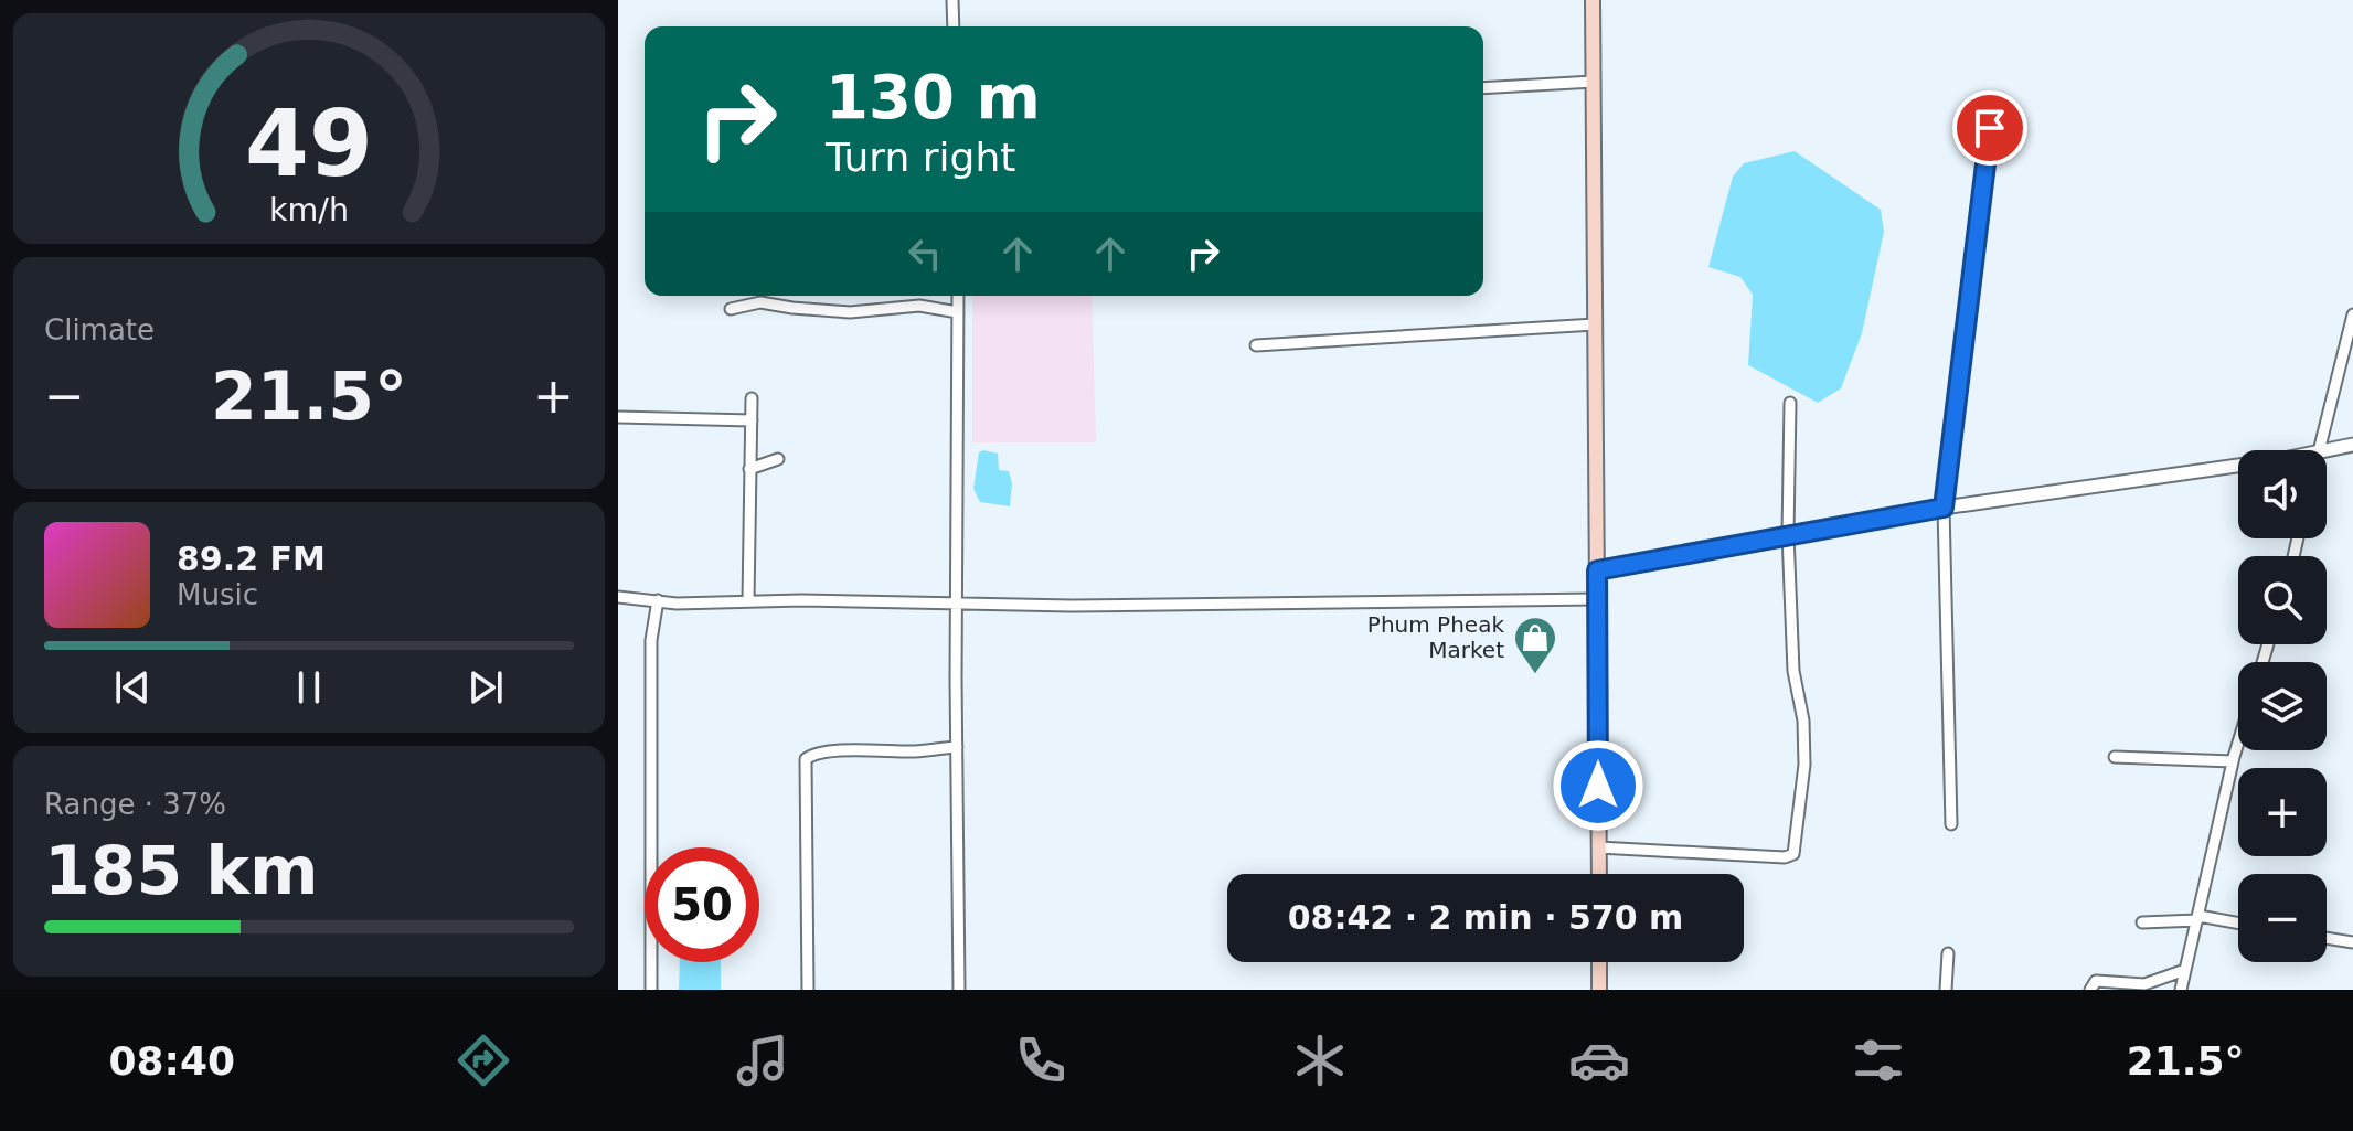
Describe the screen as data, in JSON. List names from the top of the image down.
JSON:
{
  "places": {
    "shop": ["Phum Pheak Market"]
  },
  "page": {
    "turn": ["130 m", "Turn right"],
    "tile": [
      "Climate",
      ["Range · 37%", "185 km"]
    ],
    "heat": ["−", "21.5°", "+"],
    "map_buttons": ["+", "−"],
    "song": ["89.2 FM", "Music"],
    "limit": "50",
    "trip": "08:42 · 2 min · 570 m",
    "tabs": ["08:40", "21.5°"],
    "gauge": ["49", "km/h"]
  }
}
